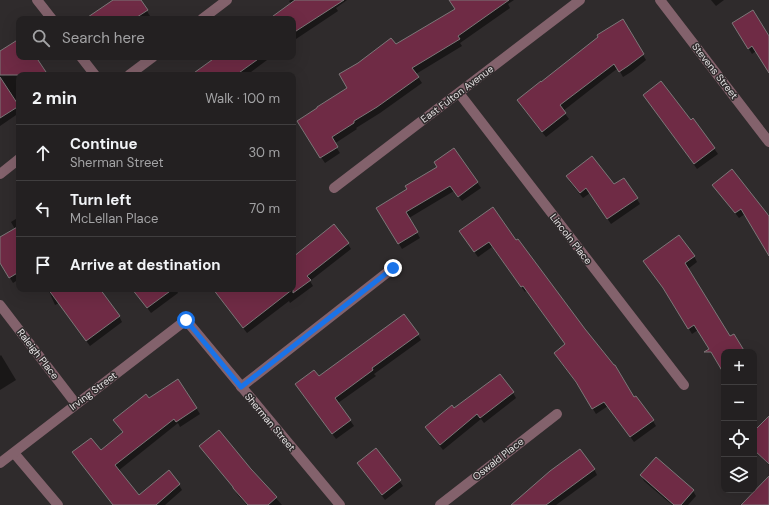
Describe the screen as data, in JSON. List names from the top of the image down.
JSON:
{
  "streets": {
    "street": [
      "Stevens Street",
      "East Fulton Avenue",
      "Lincoln Place",
      "Raleigh Place",
      "Irving Street",
      "Sherman Street",
      "Oswald Place"
    ]
  },
  "crossings": [
    ["East Fulton Avenue", "Lincoln Place"],
    ["Raleigh Place", "Irving Street"],
    ["Irving Street", "Sherman Street"]
  ],
  "page": {
    "search": "Search here",
    "heading": ["2 min", "Walk · 100 m"],
    "list": [
      ["Continue", "Sherman Street", "30 m"],
      ["Turn left", "McLellan Place", "70 m"],
      "Arrive at destination"
    ],
    "map_buttons": ["+", "−"]
  }
}
